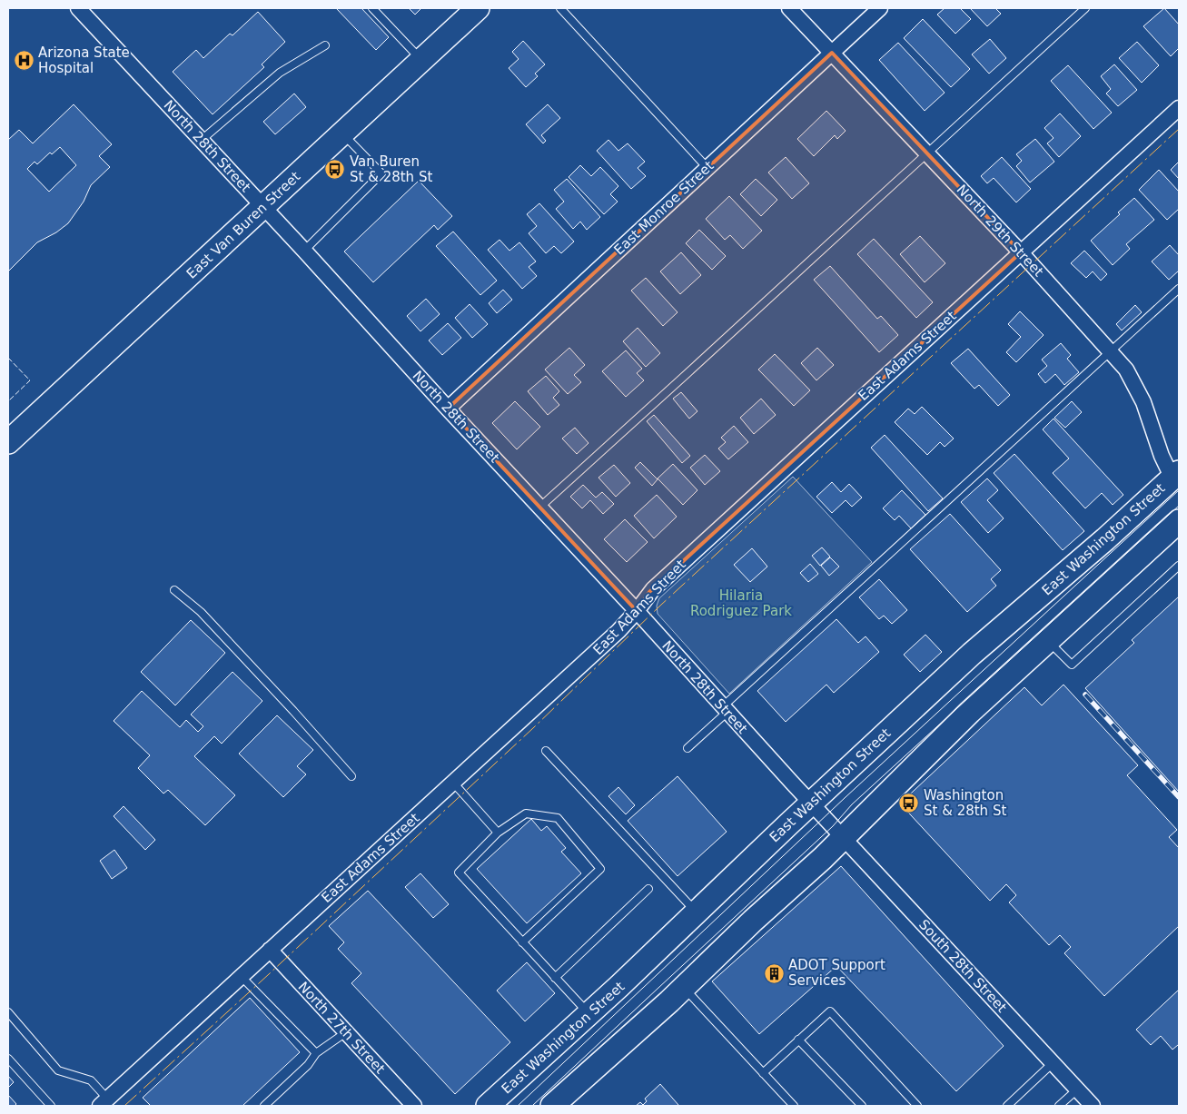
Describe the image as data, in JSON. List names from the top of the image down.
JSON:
{
  "streets": {
    "main road": ["East Van Buren Street", "East Washington Street"],
    "street": [
      "North 28th Street",
      "East Monroe Street",
      "North 29th Street",
      "East Adams Street",
      "South 28th Street",
      "North 27th Street"
    ]
  },
  "crossings": [
    ["North 28th Street", "East Monroe Street"],
    ["North 28th Street", "East Van Buren Street"],
    ["North 28th Street", "East Adams Street"],
    ["North 28th Street", "East Washington Street"],
    ["North 28th Street", "South 28th Street"],
    ["East Monroe Street", "North 29th Street"],
    ["North 29th Street", "East Adams Street"],
    ["North 29th Street", "East Washington Street"],
    ["East Adams Street", "North 27th Street"]
  ],
  "parks": ["Hilaria Rodriguez Park"],
  "places": {
    "hospital": ["Arizona State Hospital"],
    "bus stop": ["Van Buren St & 28th St", "Washington St & 28th St"],
    "building": ["ADOT Support Services"]
  }
}
